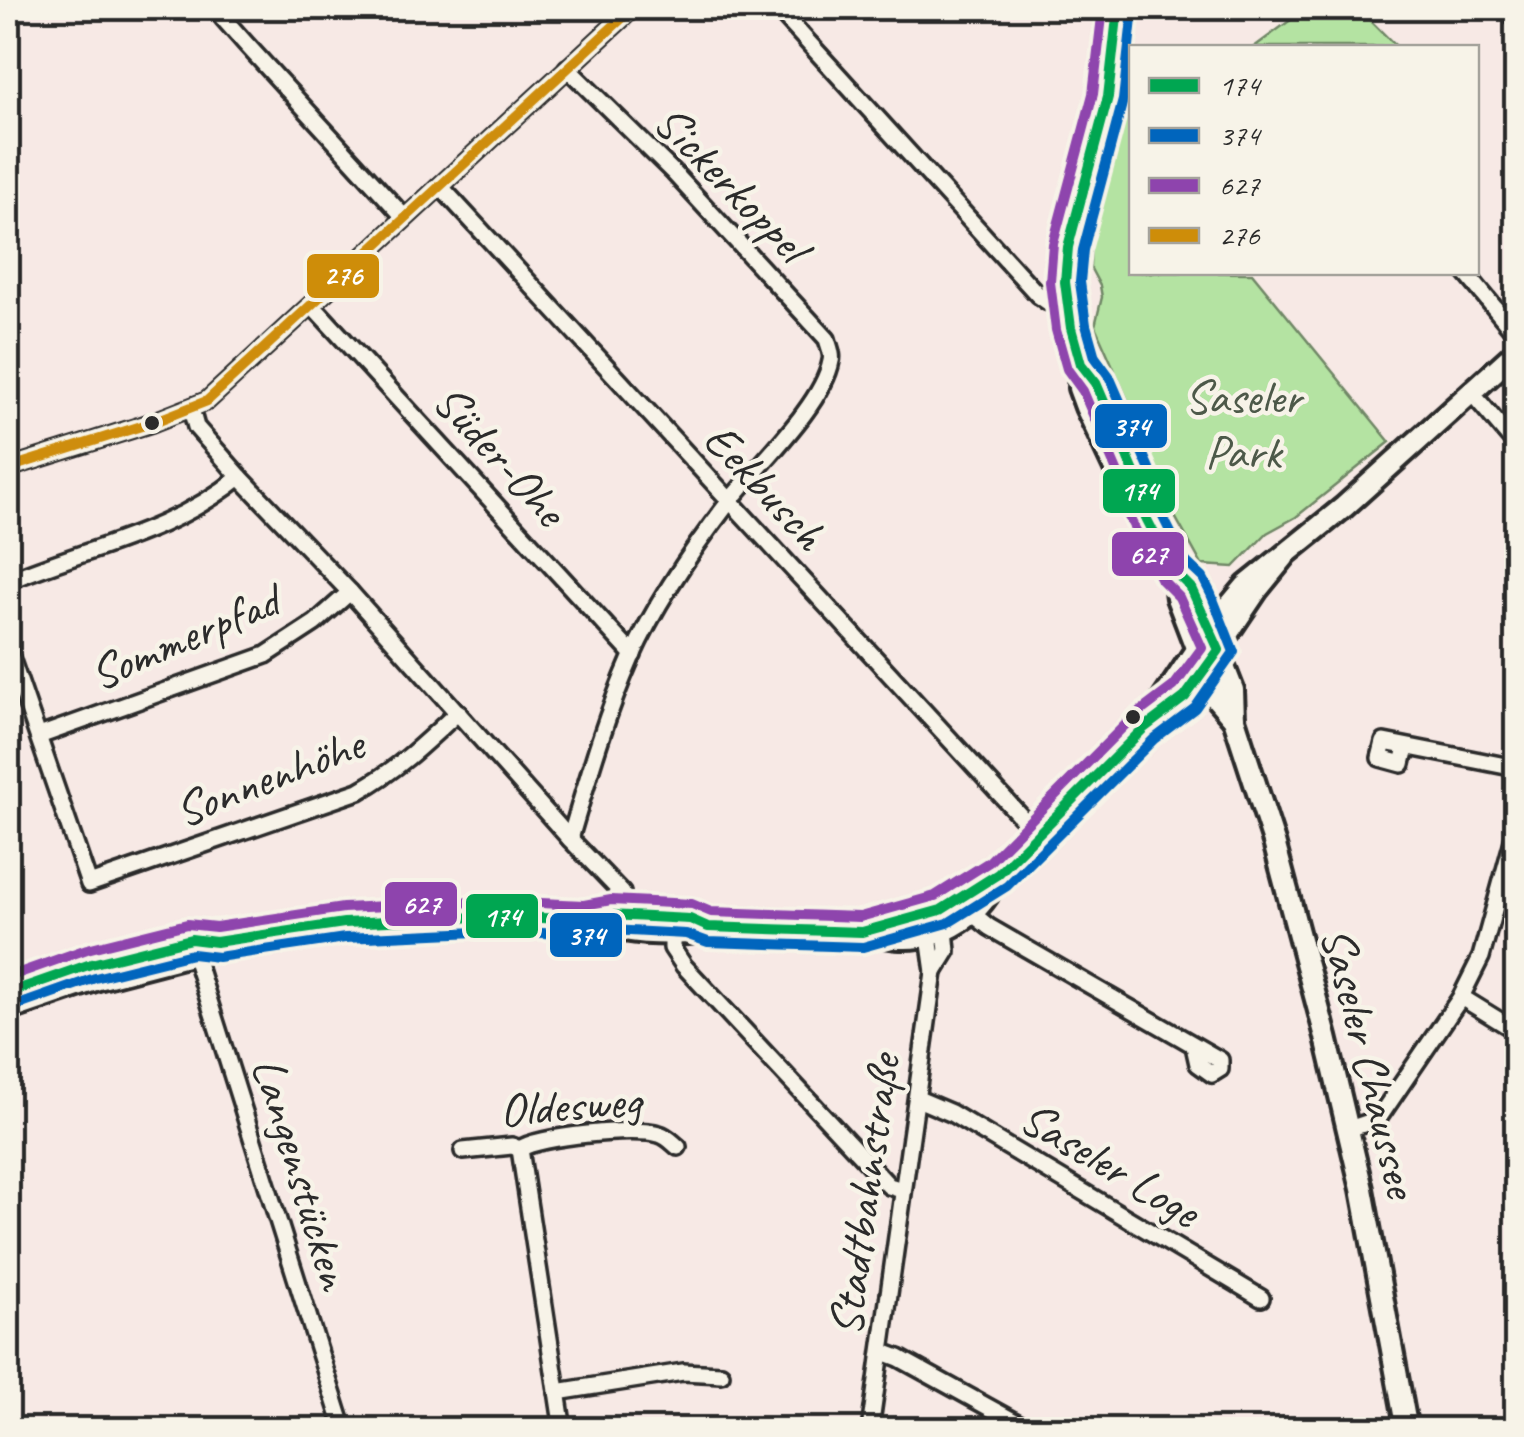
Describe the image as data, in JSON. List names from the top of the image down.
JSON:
{
  "streets": {
    "main road": ["Saseler Chaussee"],
    "street": [
      "Sickerkoppel",
      "Süder-Ohe",
      "Eekbusch",
      "Sommerpfad",
      "Sonnenhöhe",
      "Oldesweg",
      "Saseler Loge",
      "Langenstücken",
      "Stadtbahnstraße"
    ]
  },
  "crossings": [
    ["Sickerkoppel", "Eekbusch"],
    ["Sommerpfad", "Sonnenhöhe"],
    ["Saseler Loge", "Stadtbahnstraße"]
  ],
  "parks": ["Saseler Park"],
  "lines": [
    "transit line 174",
    "transit line 627",
    "transit line 276",
    "transit line 374"
  ],
  "legend": [
    "174",
    "374",
    "627",
    "276"
  ]
}
